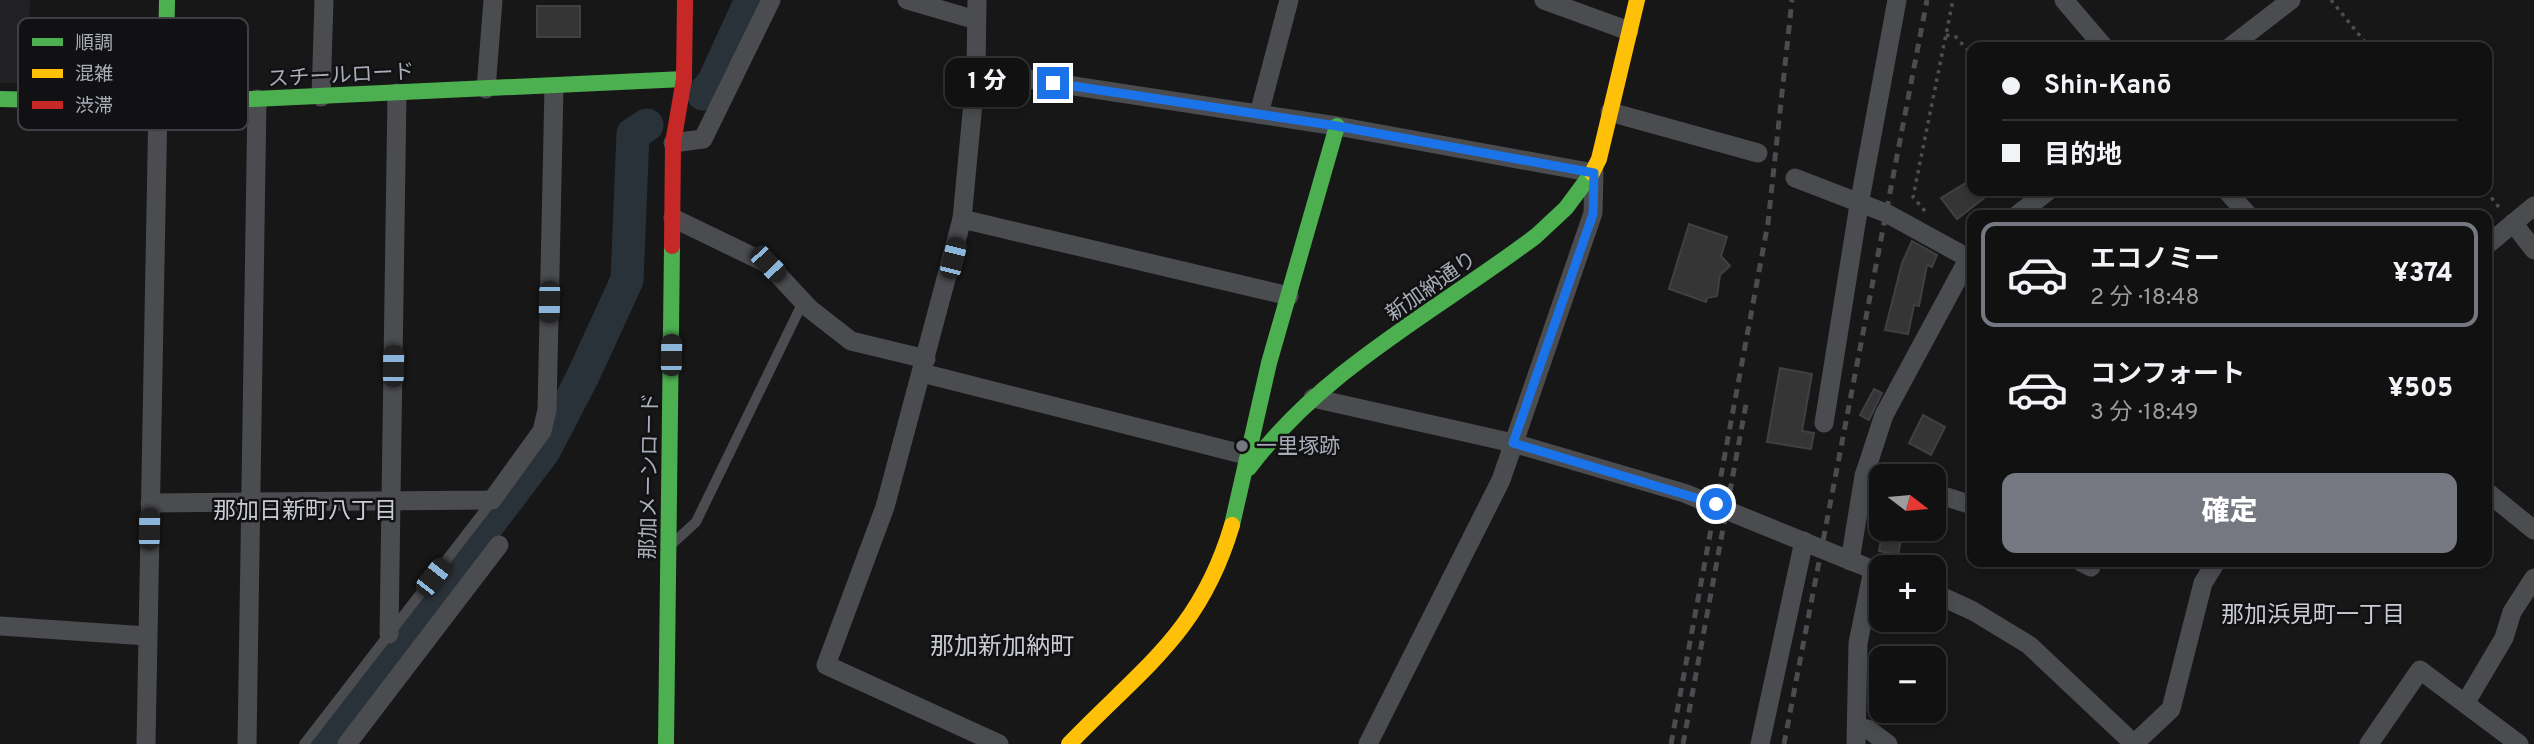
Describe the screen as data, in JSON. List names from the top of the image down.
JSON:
{
  "streets": {
    "street": ["スチールロード", "新加納通り", "那加メーンロード"]
  },
  "crossings": [
    ["スチールロード", "那加メーンロード"]
  ],
  "districts": ["那加日新町八丁目", "那加浜見町一丁目", "那加新加納町"],
  "places": ["一里塚跡"],
  "legend": ["順調", "混雑", "渋滞"],
  "north": "right",
  "page": {
    "banner": ["Shin-Kanō", "目的地"],
    "bubble": "1 分",
    "list": [
      {
        "name": "エコノミー",
        "note": "2 分 · 18:48",
        "value": "¥374"
      },
      {
        "name": "コンフォート",
        "note": "3 分 · 18:49",
        "value": "¥505"
      }
    ],
    "buttons": "確定",
    "map_buttons": ["+", "−"]
  }
}
